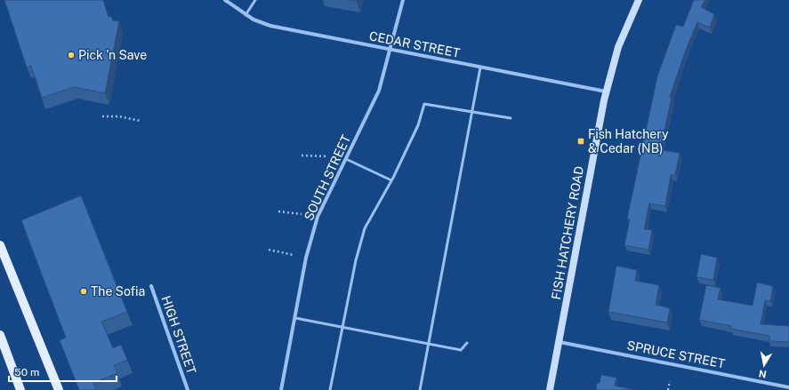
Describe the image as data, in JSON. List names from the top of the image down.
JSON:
{
  "streets": {
    "main road": ["FISH HATCHERY ROAD"],
    "street": [
      "CEDAR STREET",
      "SOUTH STREET",
      "HIGH STREET",
      "SPRUCE STREET"
    ]
  },
  "crossings": [
    ["CEDAR STREET", "SOUTH STREET"],
    ["CEDAR STREET", "FISH HATCHERY ROAD"],
    ["FISH HATCHERY ROAD", "SPRUCE STREET"]
  ],
  "places": {
    "other": ["Pick 'n Save", "The Sofia"],
    "transit": ["Fish Hatchery & Cedar (NB)"]
  },
  "scale_bar": "50 m",
  "north": "bottom"
}
